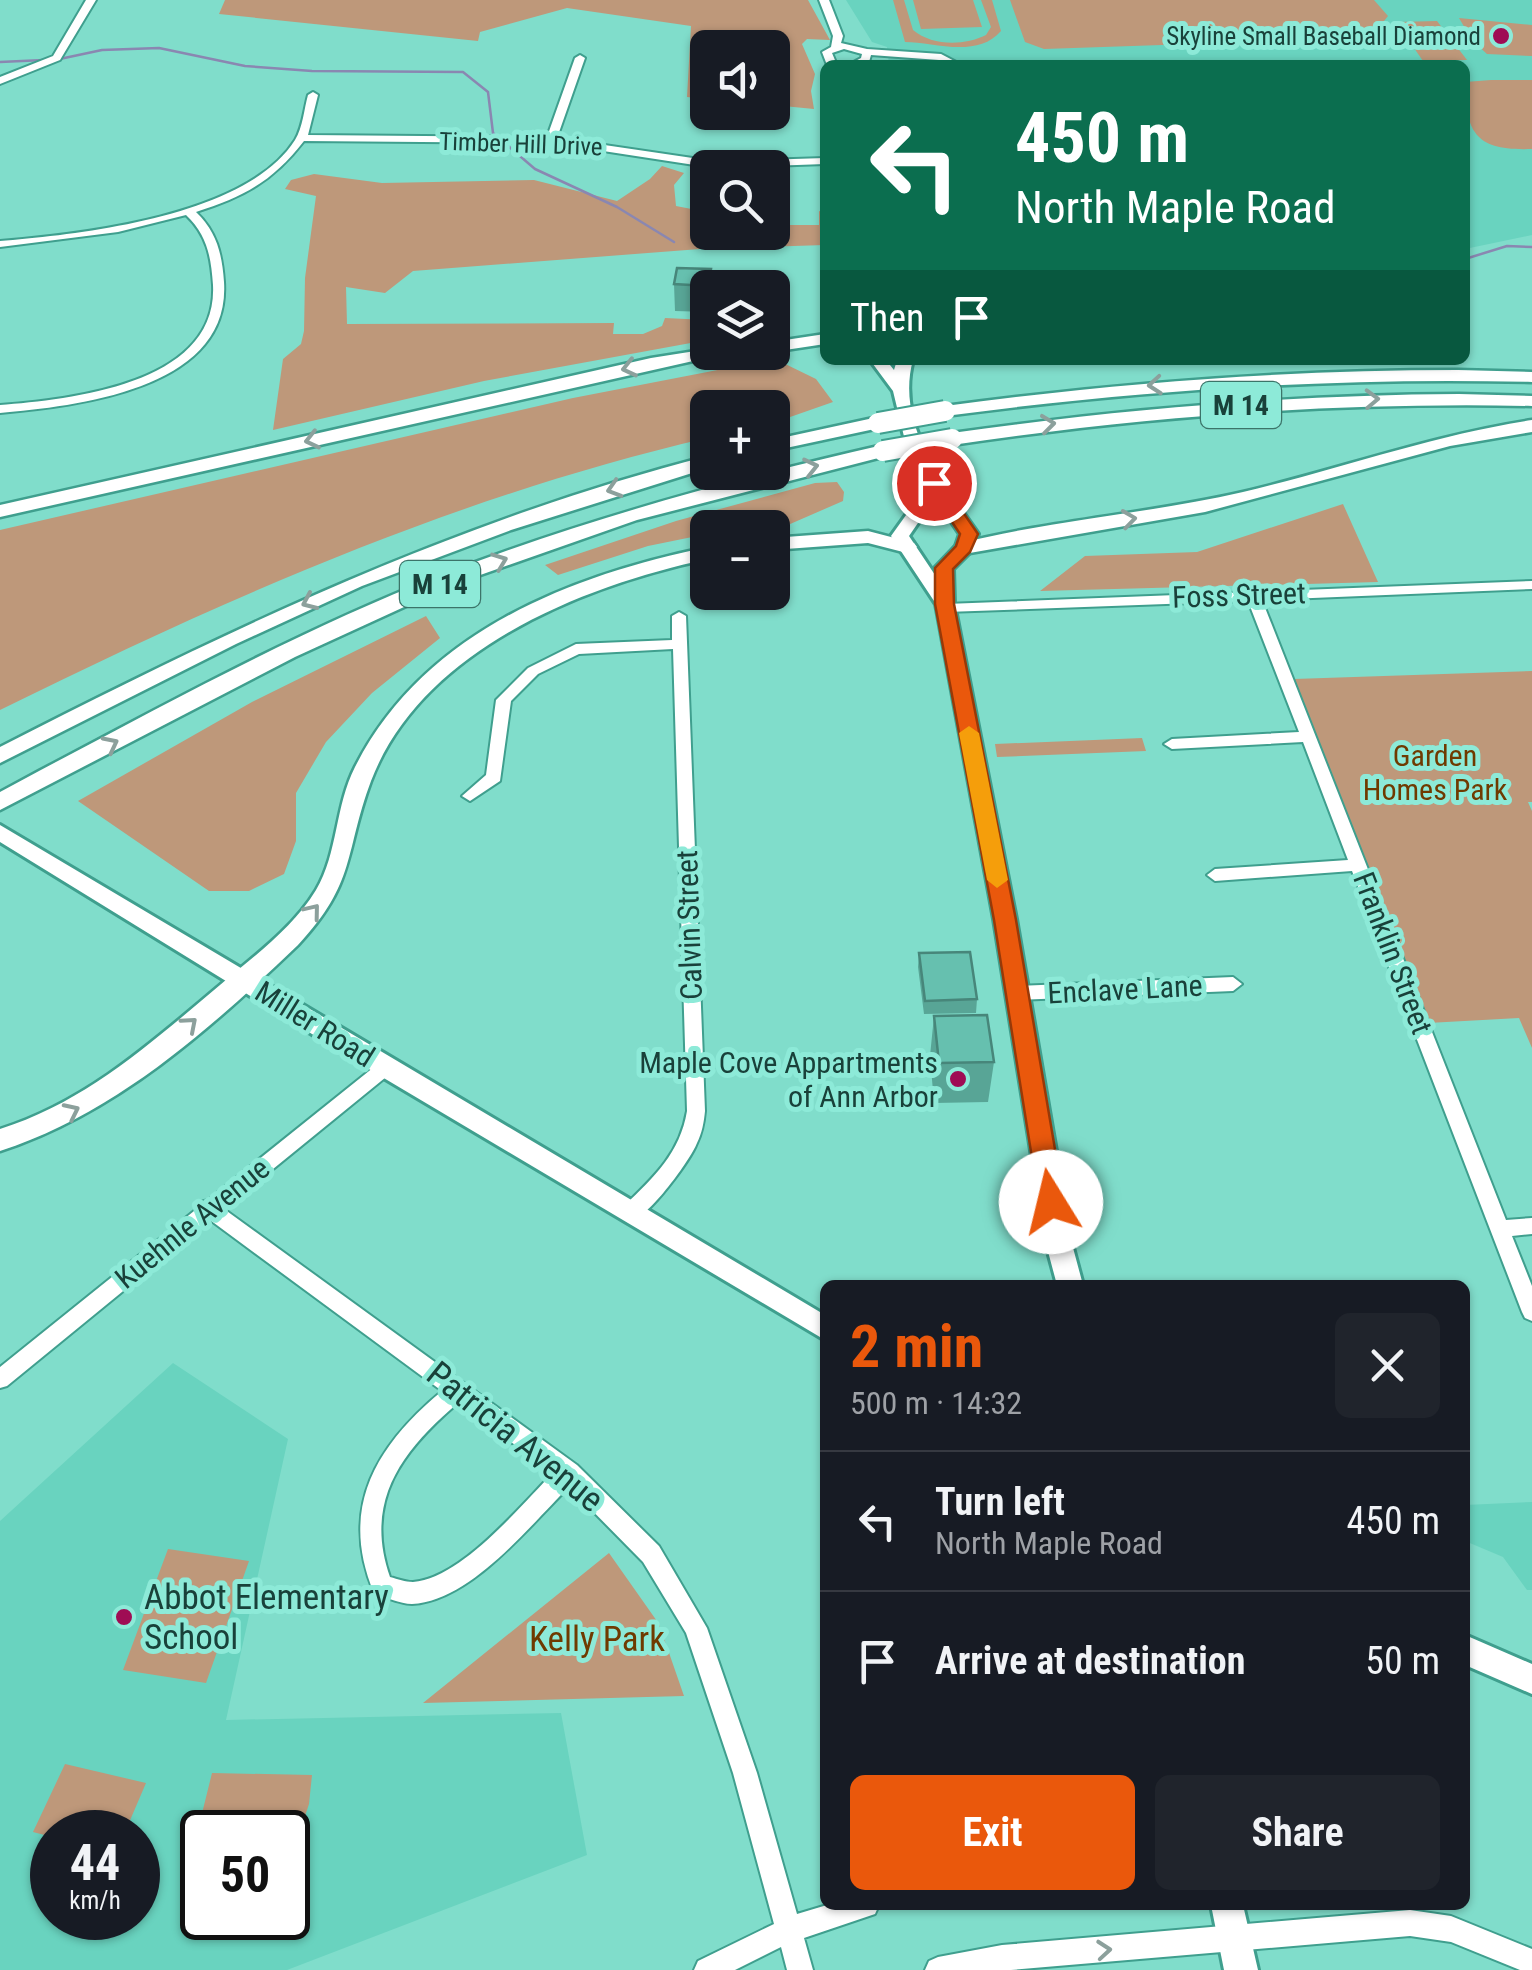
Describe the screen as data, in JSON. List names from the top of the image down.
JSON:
{
  "streets": {
    "highway": ["M 14"],
    "main road": ["Miller Road"],
    "street": [
      "Timber Hill Drive",
      "Foss Street",
      "Calvin Street",
      "Franklin Street",
      "Enclave Lane",
      "Kuehnle Avenue",
      "Patricia Avenue"
    ]
  },
  "crossings": [
    ["Foss Street", "Franklin Street"],
    ["Calvin Street", "Miller Road"],
    ["Miller Road", "Kuehnle Avenue"],
    ["Kuehnle Avenue", "Patricia Avenue"]
  ],
  "parks": ["Garden Homes Park", "Kelly Park"],
  "places": ["Skyline Small Baseball Diamond", "Maple Cove Appartments of Ann Arbor", "Abbot Elementary School"],
  "page": {
    "map_buttons": ["+", "−"],
    "turn": ["450 m", "North Maple Road"],
    "then": "Then",
    "heading": ["2 min", "500 m · 14:32"],
    "list": [
      {
        "name": "Turn left",
        "note": "North Maple Road",
        "value": "450 m"
      },
      {
        "name": "Arrive at destination",
        "value": "50 m"
      }
    ],
    "buttons": ["Exit", "Share"],
    "speed": "44 km/h",
    "limit": "50"
  }
}
